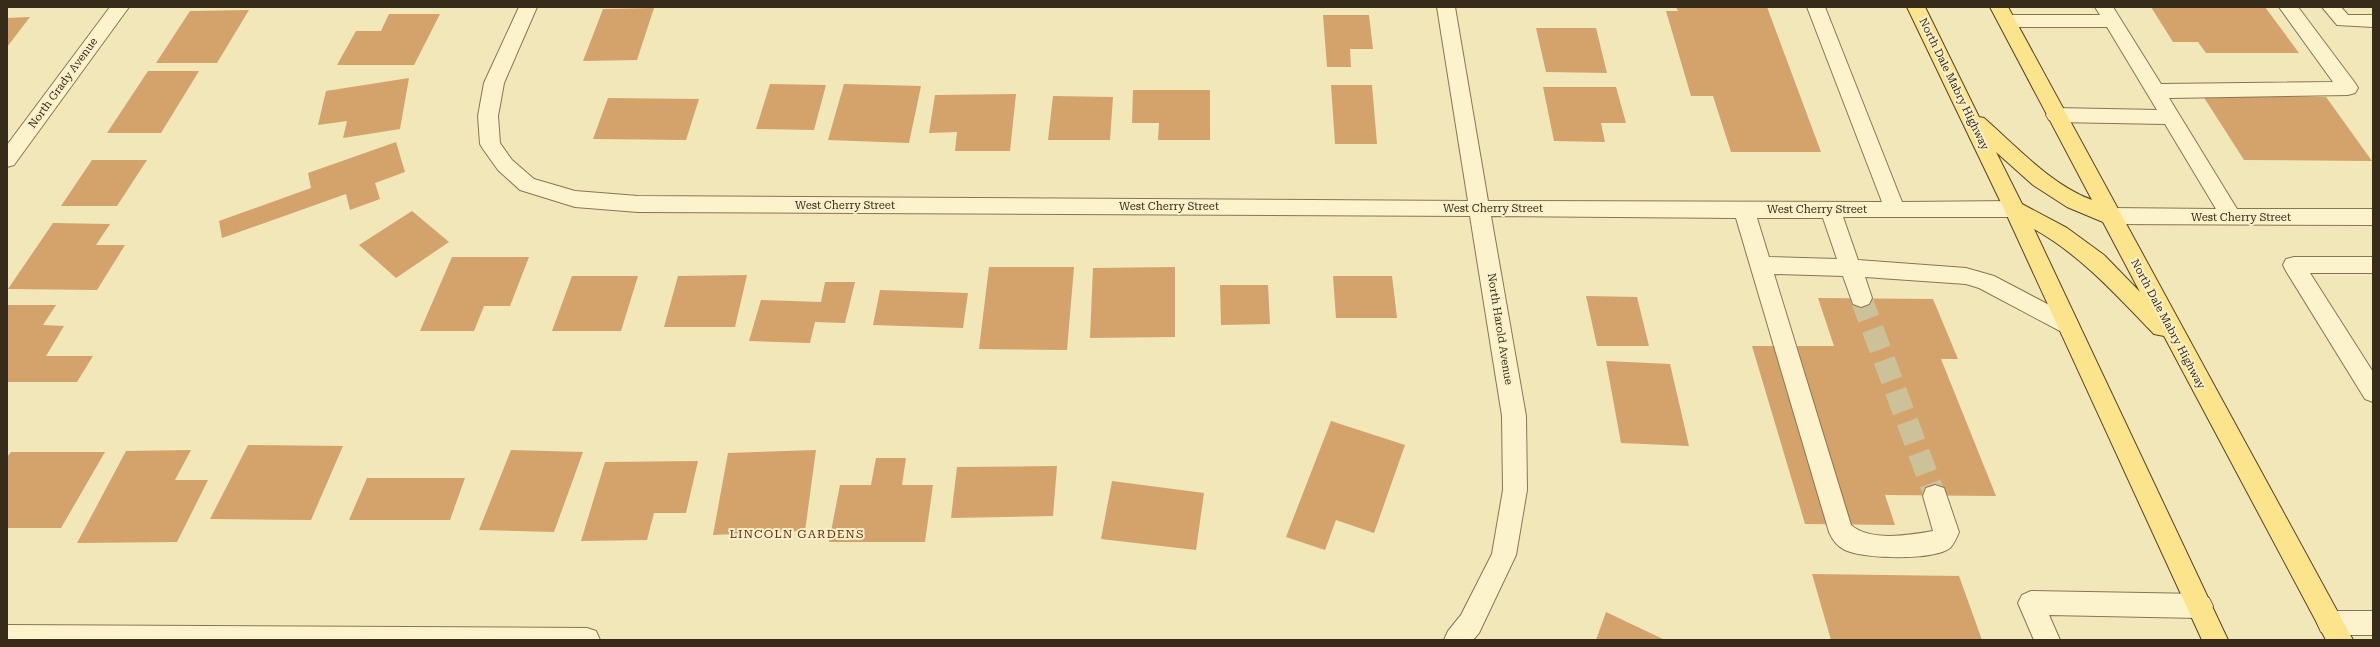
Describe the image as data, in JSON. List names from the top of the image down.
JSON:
{
  "streets": {
    "main road": ["North Dale Mabry Highway"],
    "street": ["North Grady Avenue", "West Cherry Street", "North Harold Avenue"]
  },
  "crossings": [
    ["North Dale Mabry Highway", "West Cherry Street"],
    ["West Cherry Street", "North Harold Avenue"]
  ],
  "districts": ["LINCOLN GARDENS"]
}
